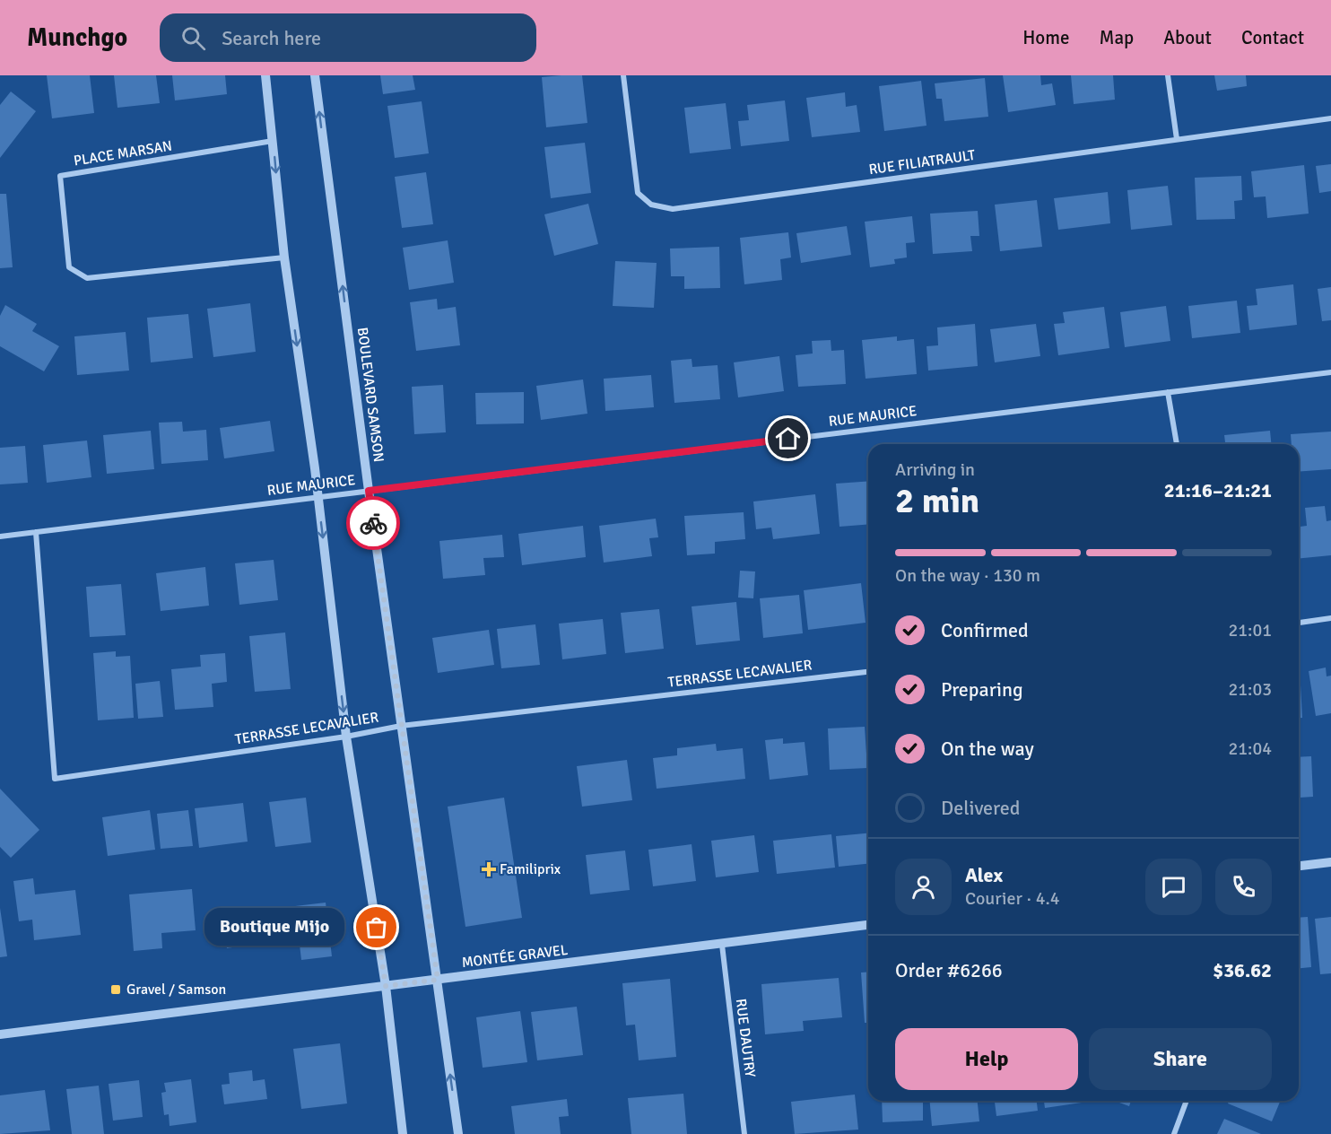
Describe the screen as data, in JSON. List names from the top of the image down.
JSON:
{
  "streets": {
    "street": [
      "PLACE MARSAN",
      "RUE FILIATRAULT",
      "BOULEVARD SAMSON",
      "RUE MAURICE",
      "TERRASSE LECAVALIER",
      "MONTÉE GRAVEL",
      "RUE DAUTRY"
    ]
  },
  "crossings": [
    ["BOULEVARD SAMSON", "RUE MAURICE"],
    ["BOULEVARD SAMSON", "TERRASSE LECAVALIER"],
    ["BOULEVARD SAMSON", "MONTÉE GRAVEL"],
    ["RUE MAURICE", "TERRASSE LECAVALIER"],
    ["MONTÉE GRAVEL", "RUE DAUTRY"]
  ],
  "places": {
    "health": ["Familiprix"],
    "other": ["Boutique Mijo"],
    "transit": ["Gravel / Samson"]
  },
  "page": {
    "header": "Munchgo",
    "search": "Search here",
    "nav": [
      "Home",
      "Map",
      "About",
      "Contact"
    ],
    "heading": ["2 min", "Arriving in", "21:16–21:21"],
    "panel": [
      "Alex",
      "Courier · 4.4",
      "Order #6266",
      "$36.62"
    ],
    "bar": "On the way · 130 m",
    "list": [
      ["Confirmed", "21:01"],
      ["Preparing", "21:03"],
      ["On the way", "21:04"],
      "Delivered"
    ],
    "bubble": "Boutique Mijo",
    "buttons": ["Help", "Share"]
  }
}
